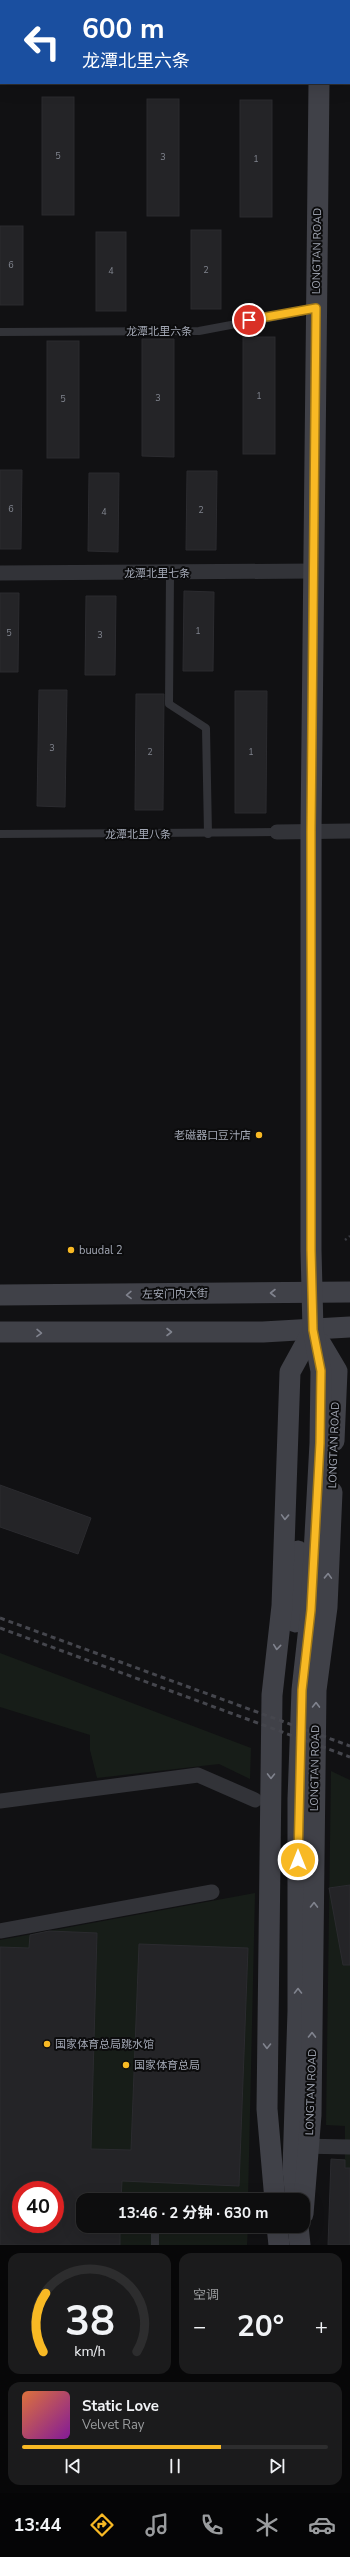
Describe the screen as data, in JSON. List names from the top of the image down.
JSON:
{
  "streets": {
    "street": ["LONGTAN ROAD", "龙潭北里七条", "左安门内大街"],
    "lane": ["龙潭北里六条", "龙潭北里八条"]
  },
  "crossings": [
    ["LONGTAN ROAD", "龙潭北里六条"],
    ["LONGTAN ROAD", "龙潭北里七条"],
    ["LONGTAN ROAD", "左安门内大街"]
  ],
  "places": [
    "老磁器口豆汁店",
    "buudal 2",
    "国家体育总局跳水馆",
    "国家体育总局"
  ],
  "house_numbers": [
    "5",
    "3",
    "1",
    "6",
    "2",
    "4",
    "1",
    "3",
    "5",
    "6",
    "2",
    "4",
    "1",
    "5",
    "3",
    "3",
    "2",
    "1"
  ],
  "page": {
    "turn": ["600 m", "龙潭北里六条"],
    "limit": "40",
    "trip": "13:46 · 2 分钟 · 630 m",
    "tile": "空调",
    "heat": ["−", "20°", "+"],
    "song": ["Static Love", "Velvet Ray"],
    "tabs": "13:44",
    "gauge": ["38", "km/h"]
  }
}
